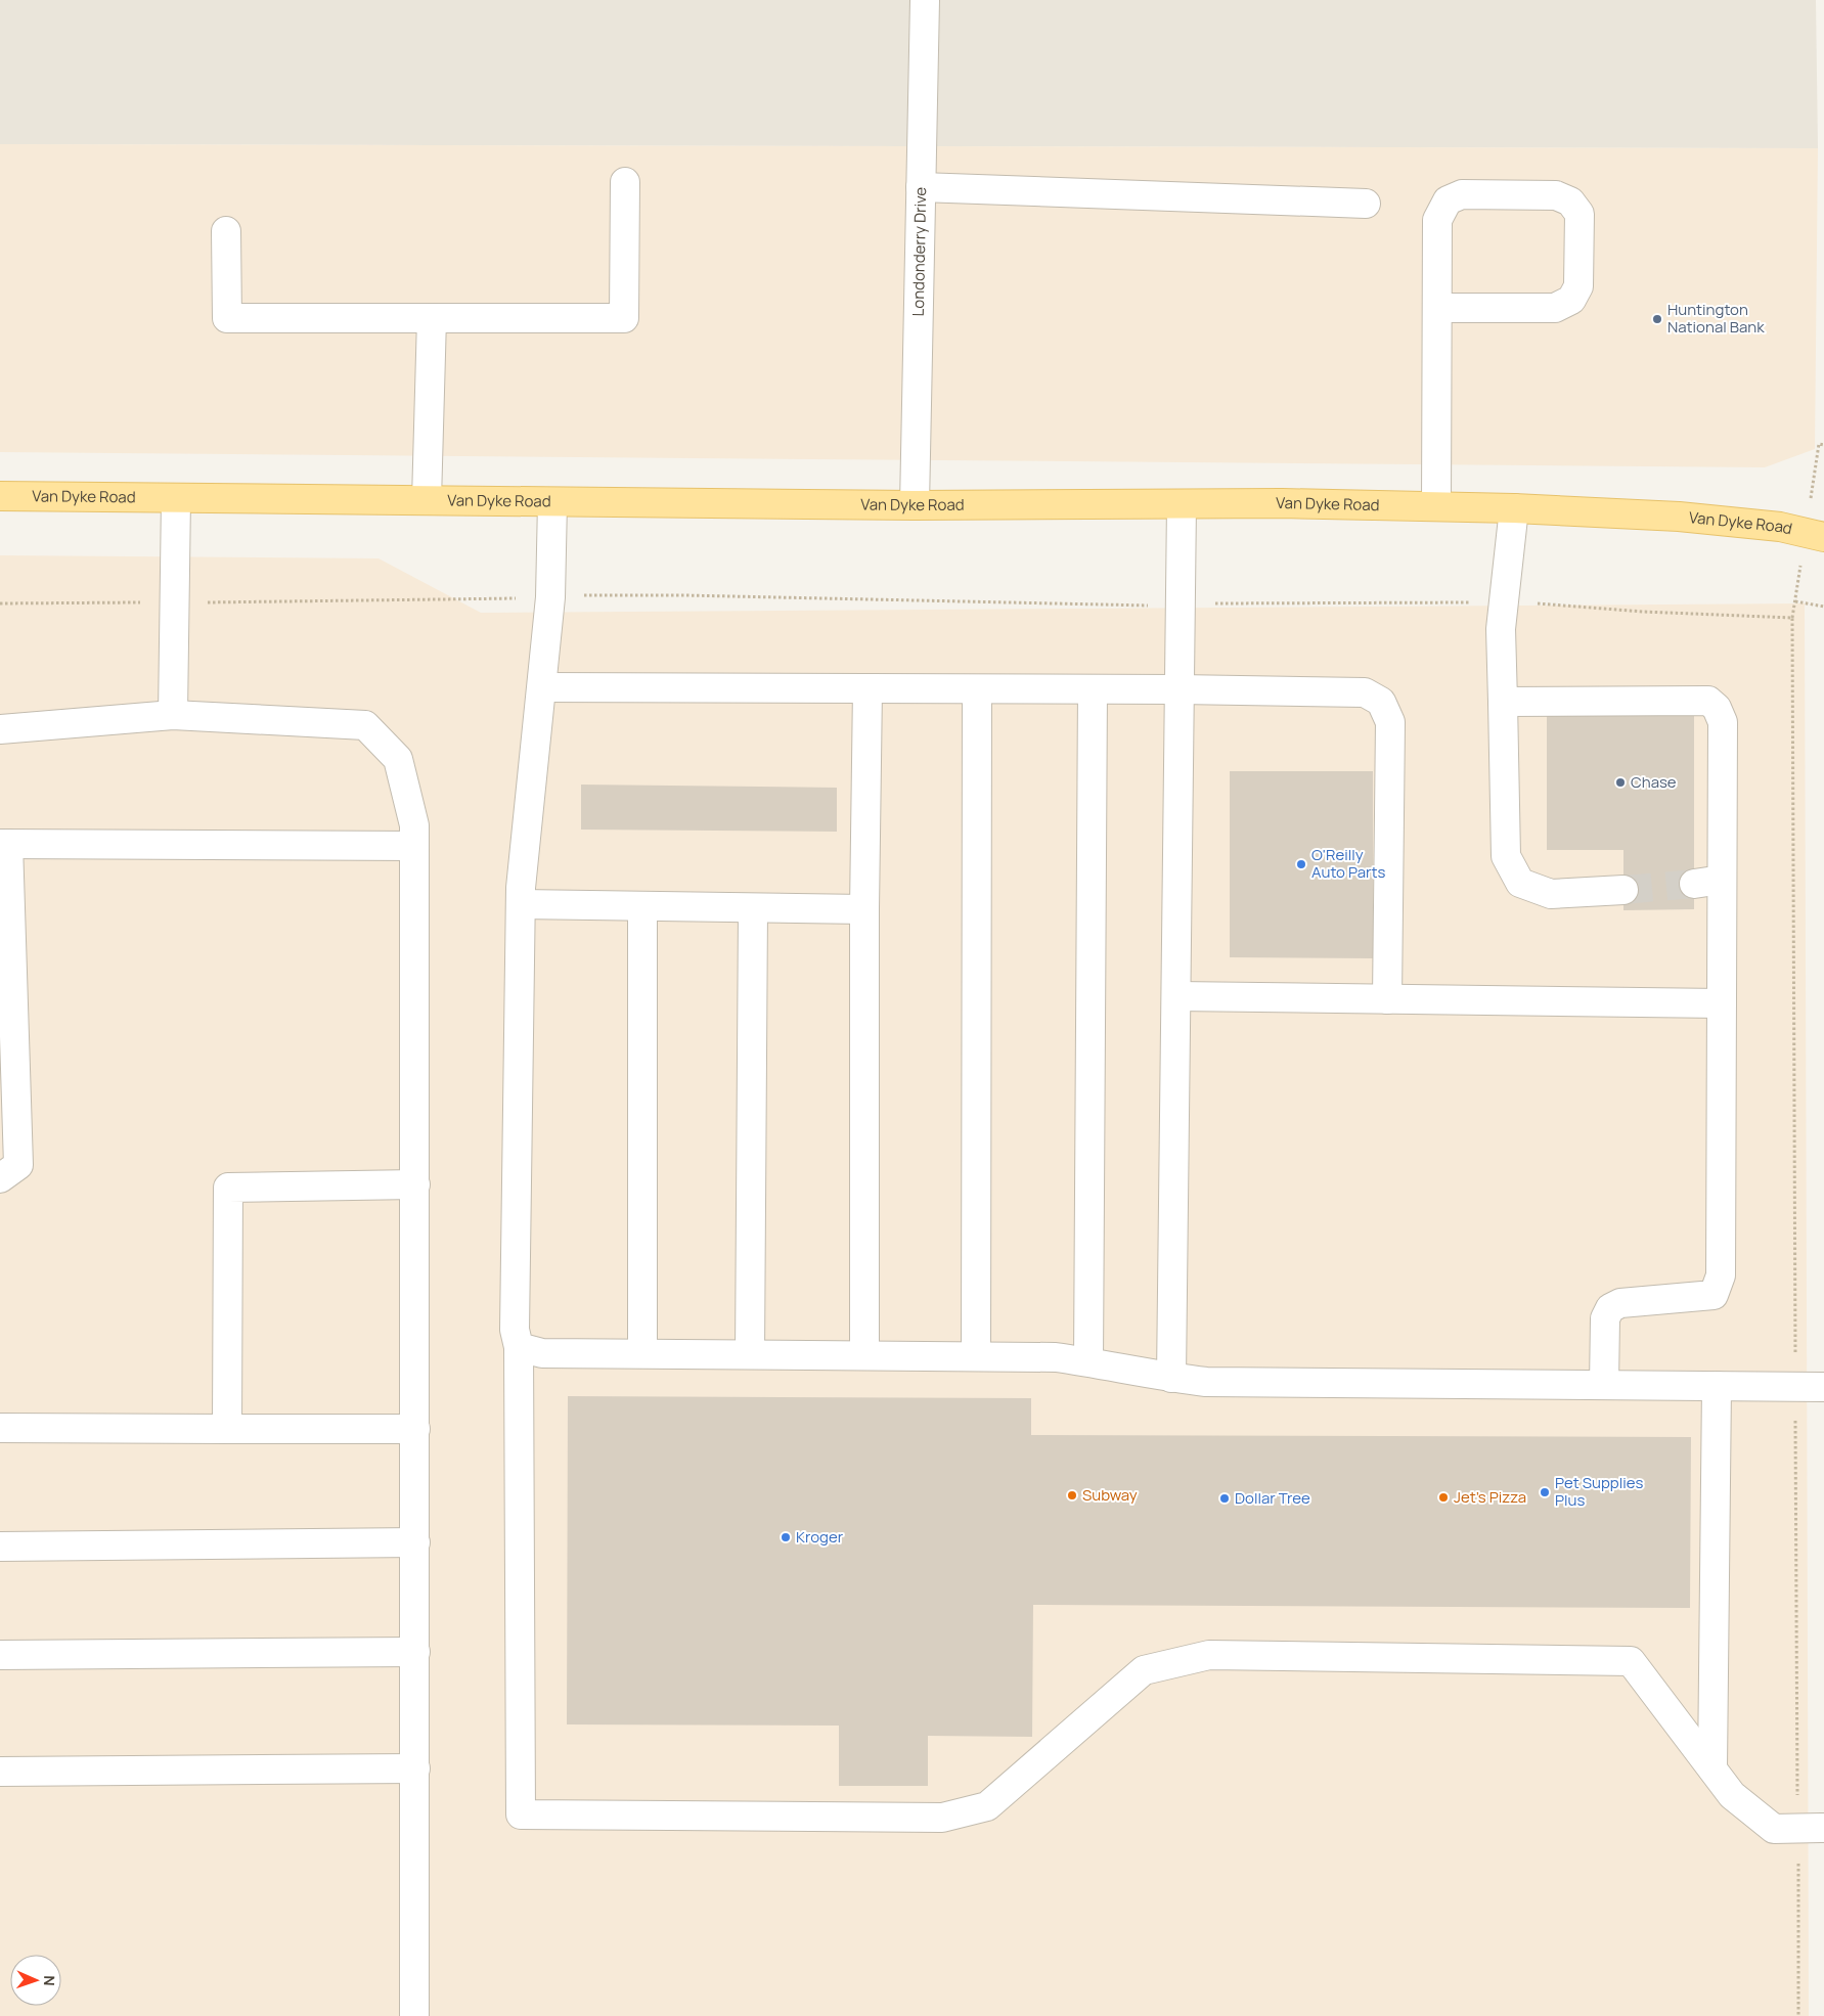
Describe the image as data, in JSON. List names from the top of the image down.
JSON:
{
  "streets": {
    "main road": ["Van Dyke Road"],
    "street": ["Londonderry Drive"]
  },
  "crossings": [
    ["Londonderry Drive", "Van Dyke Road"]
  ],
  "places": [
    "Huntington National Bank",
    "Chase",
    "O'Reilly Auto Parts",
    "Pet Supplies Plus",
    "Subway",
    "Jet's Pizza",
    "Dollar Tree",
    "Kroger"
  ],
  "north": "right"
}
